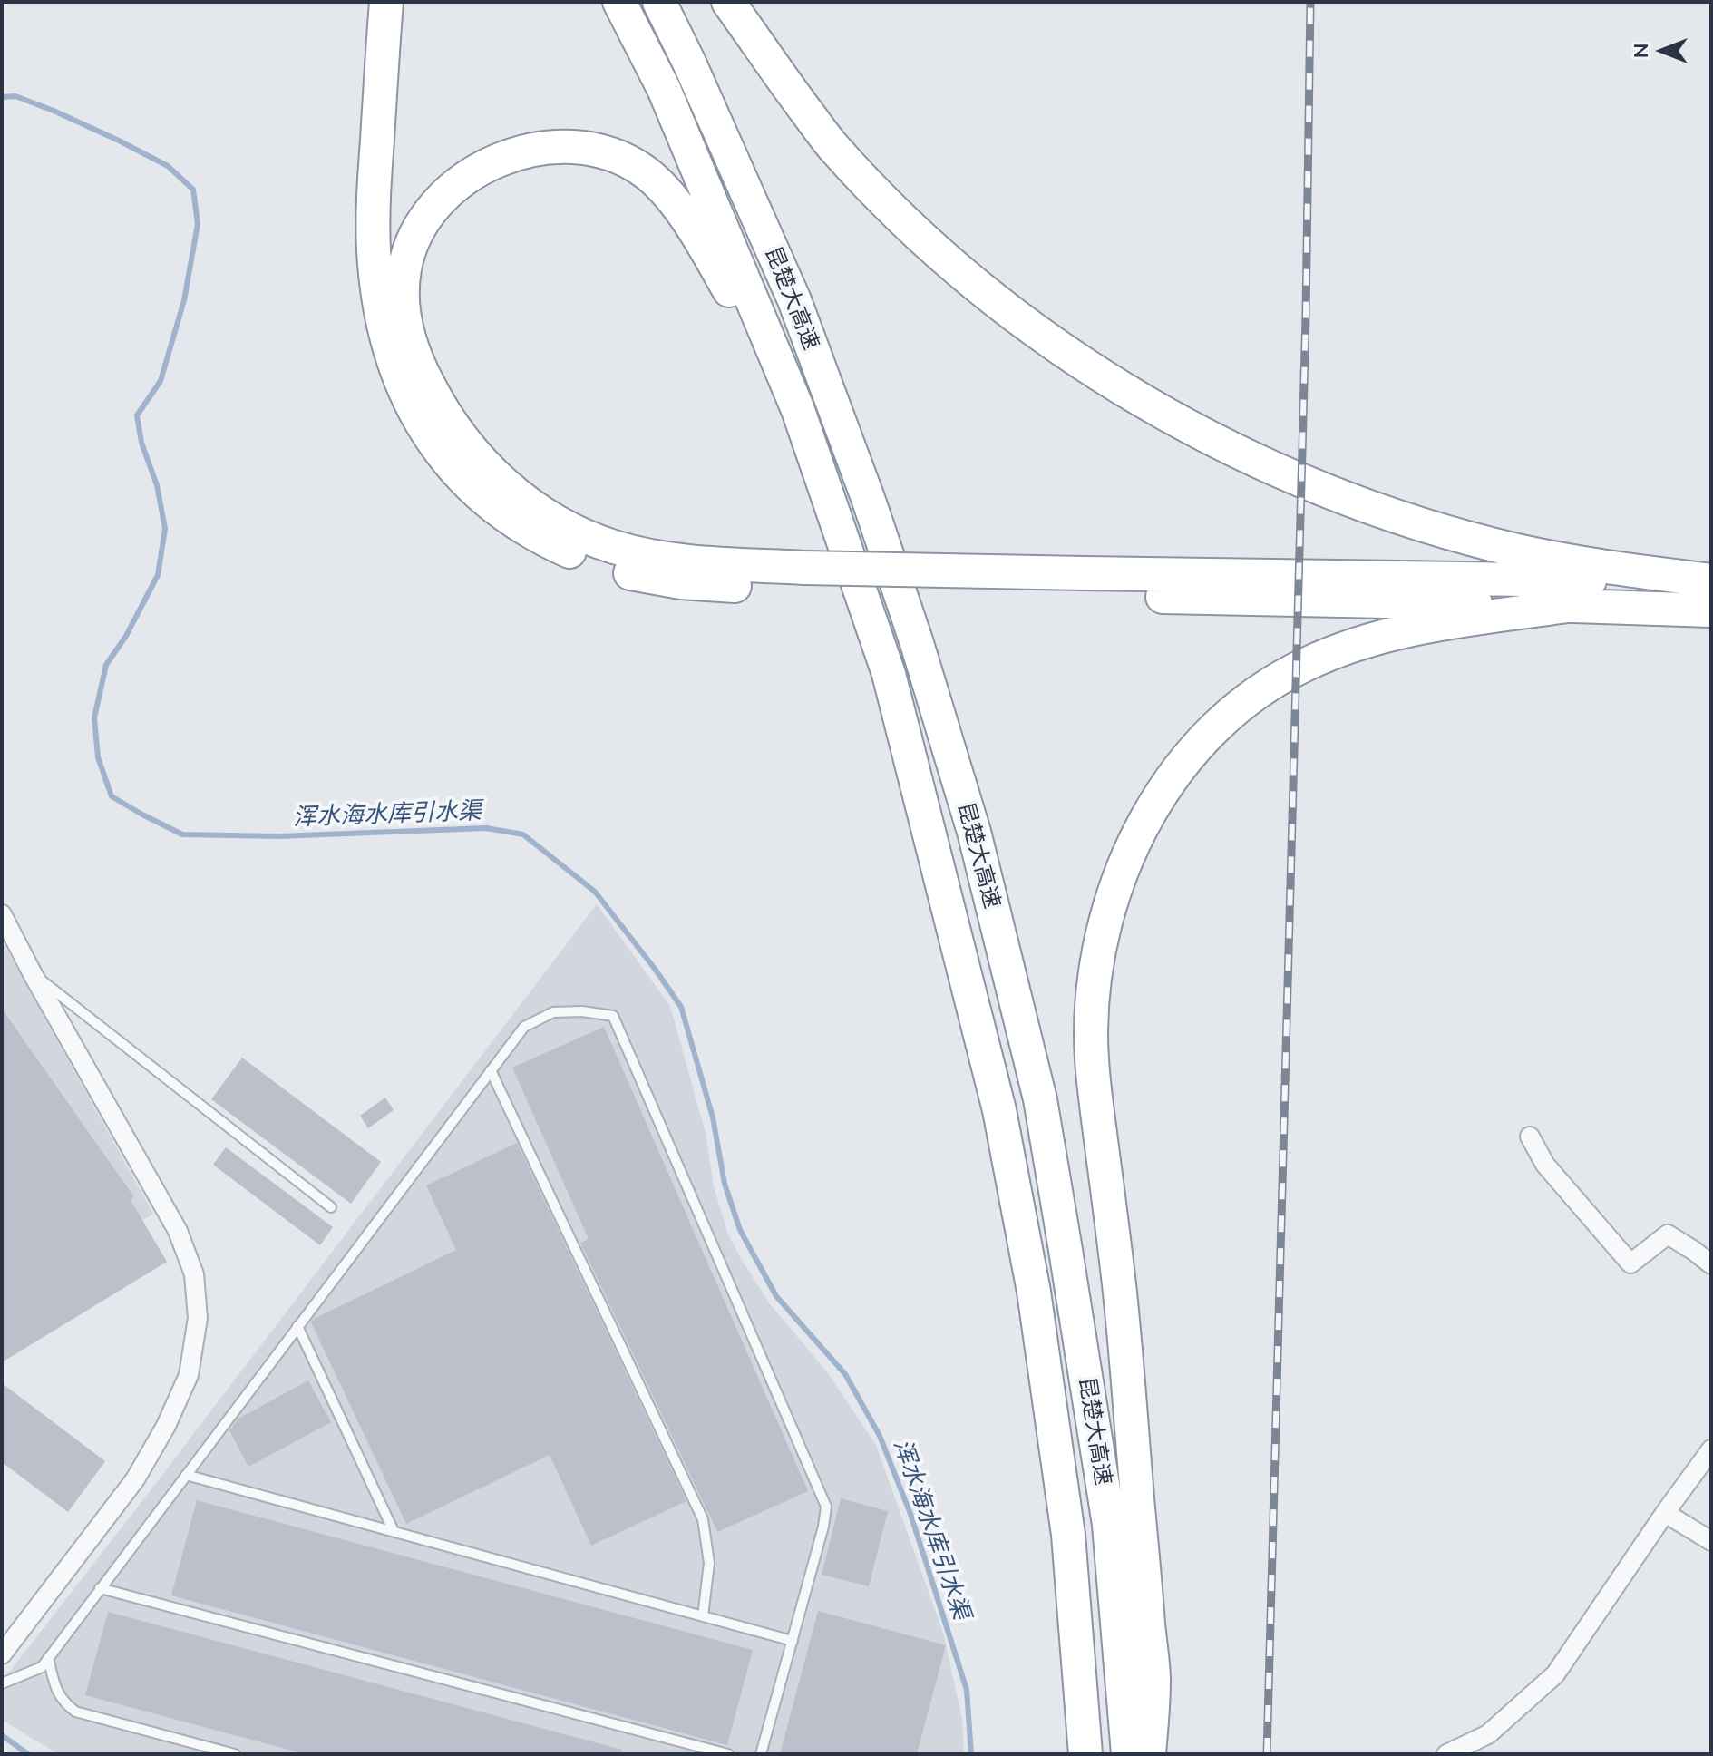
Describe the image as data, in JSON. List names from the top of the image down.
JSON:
{
  "streets": {
    "highway": ["昆楚大高速"]
  },
  "water": ["浑水海水库引水渠"],
  "north": "left"
}
